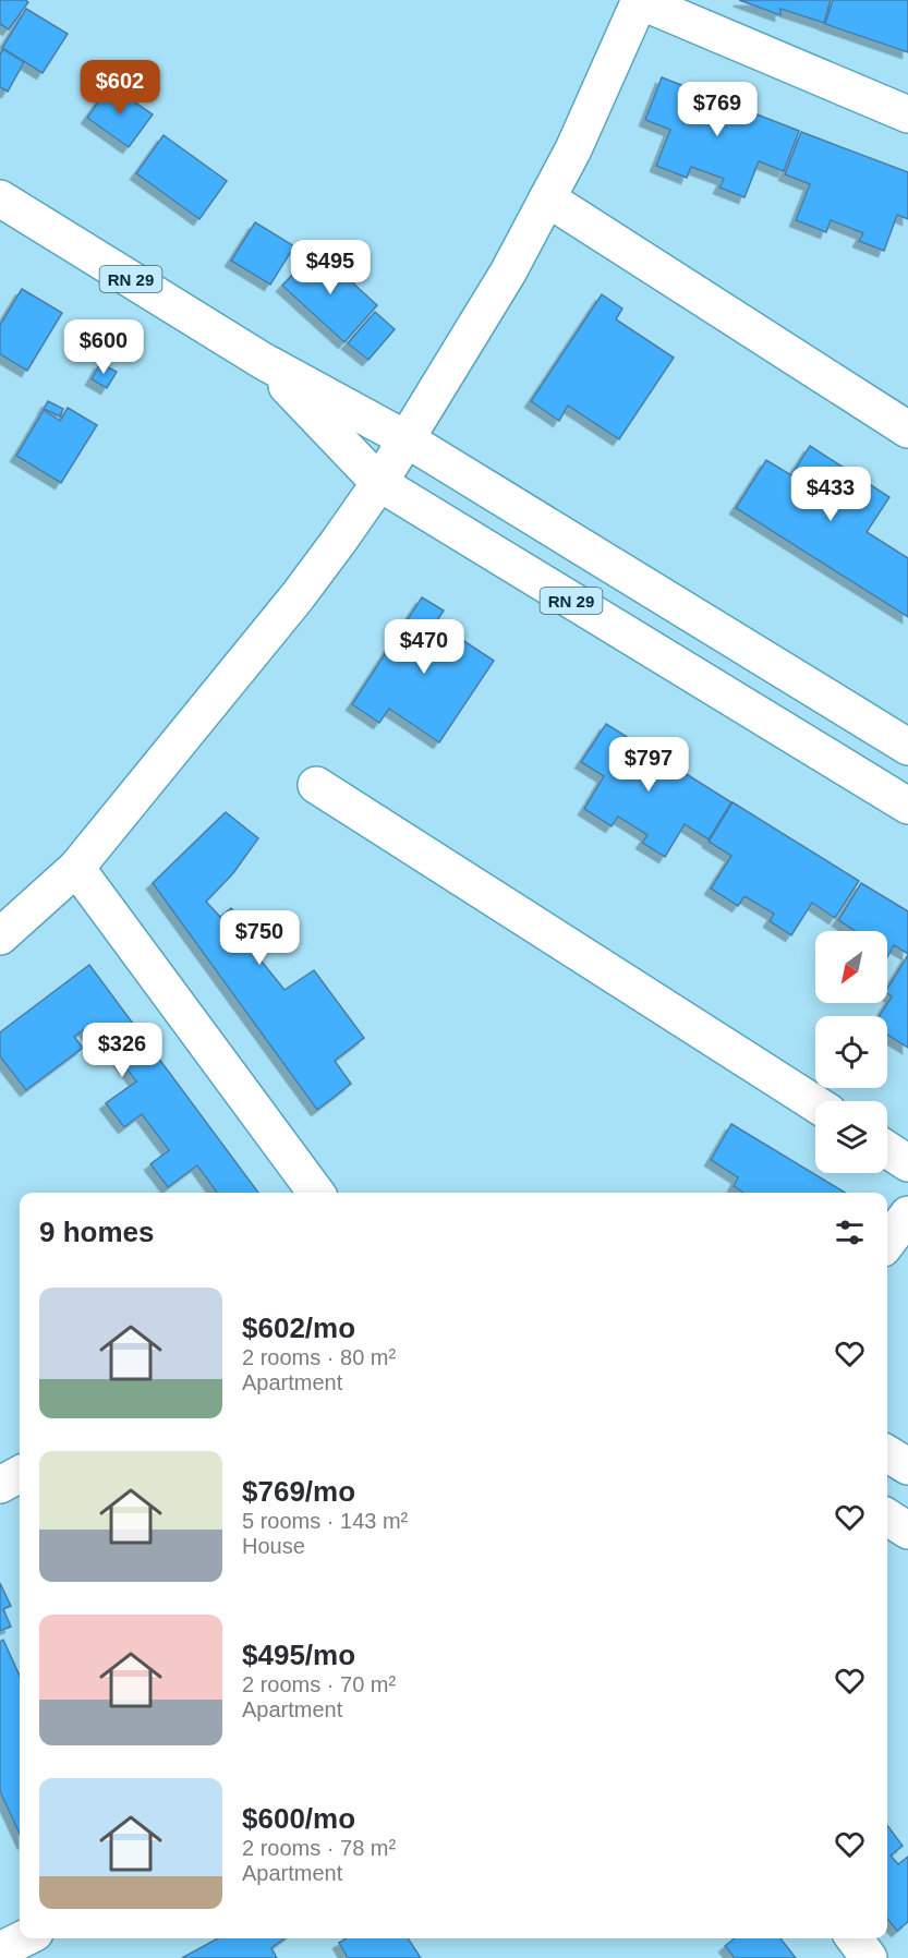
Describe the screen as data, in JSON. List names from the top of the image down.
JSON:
{
  "streets": {
    "street": ["RN 29"]
  },
  "north": "bottom left",
  "page": {
    "price": [
      "$602",
      "$769",
      "$495",
      "$600",
      "$433",
      "$470",
      "$797",
      "$750",
      "$326"
    ],
    "heading": "9 homes",
    "list": [
      {
        "name": "$602/mo",
        "note": "2 rooms · 80 m² · Apartment"
      },
      {
        "name": "$769/mo",
        "note": "5 rooms · 143 m² · House"
      },
      {
        "name": "$495/mo",
        "note": "2 rooms · 70 m² · Apartment"
      },
      {
        "name": "$600/mo",
        "note": "2 rooms · 78 m² · Apartment"
      }
    ]
  }
}
